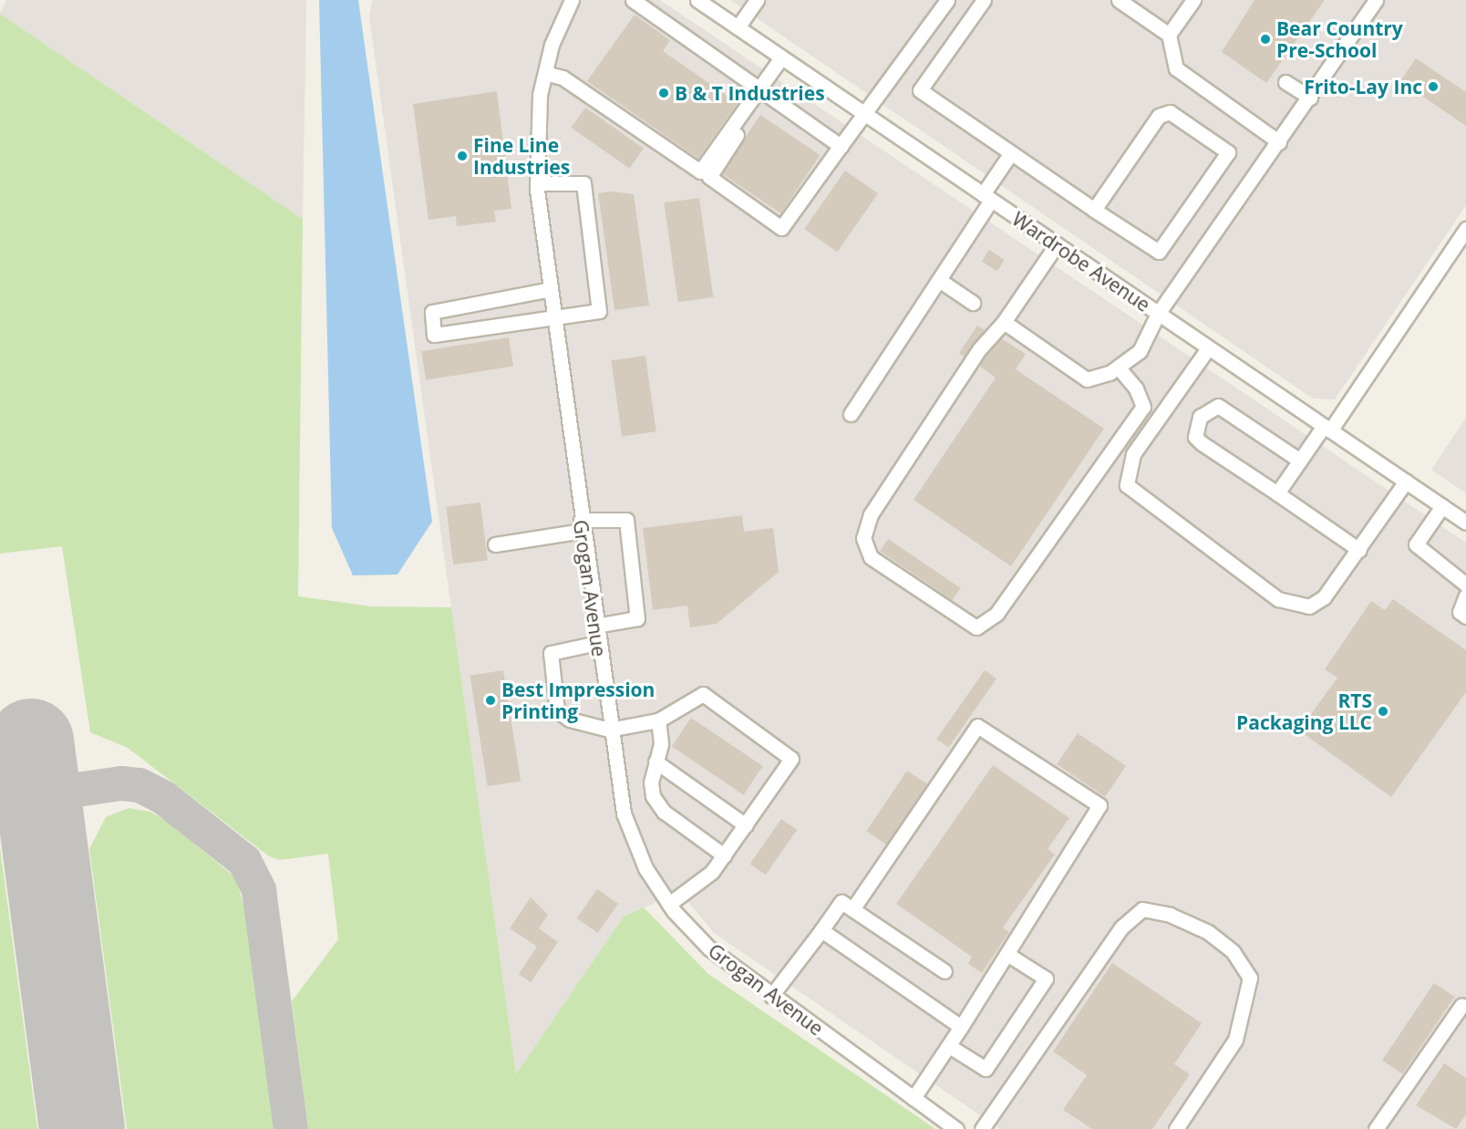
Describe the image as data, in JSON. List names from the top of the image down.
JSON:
{
  "streets": {
    "street": ["Wardrobe Avenue", "Grogan Avenue"]
  },
  "places": [
    "Bear Country Pre-School",
    "Frito-Lay Inc",
    "B & T Industries",
    "Fine Line Industries",
    "Best Impression Printing",
    "RTS Packaging LLC"
  ]
}
